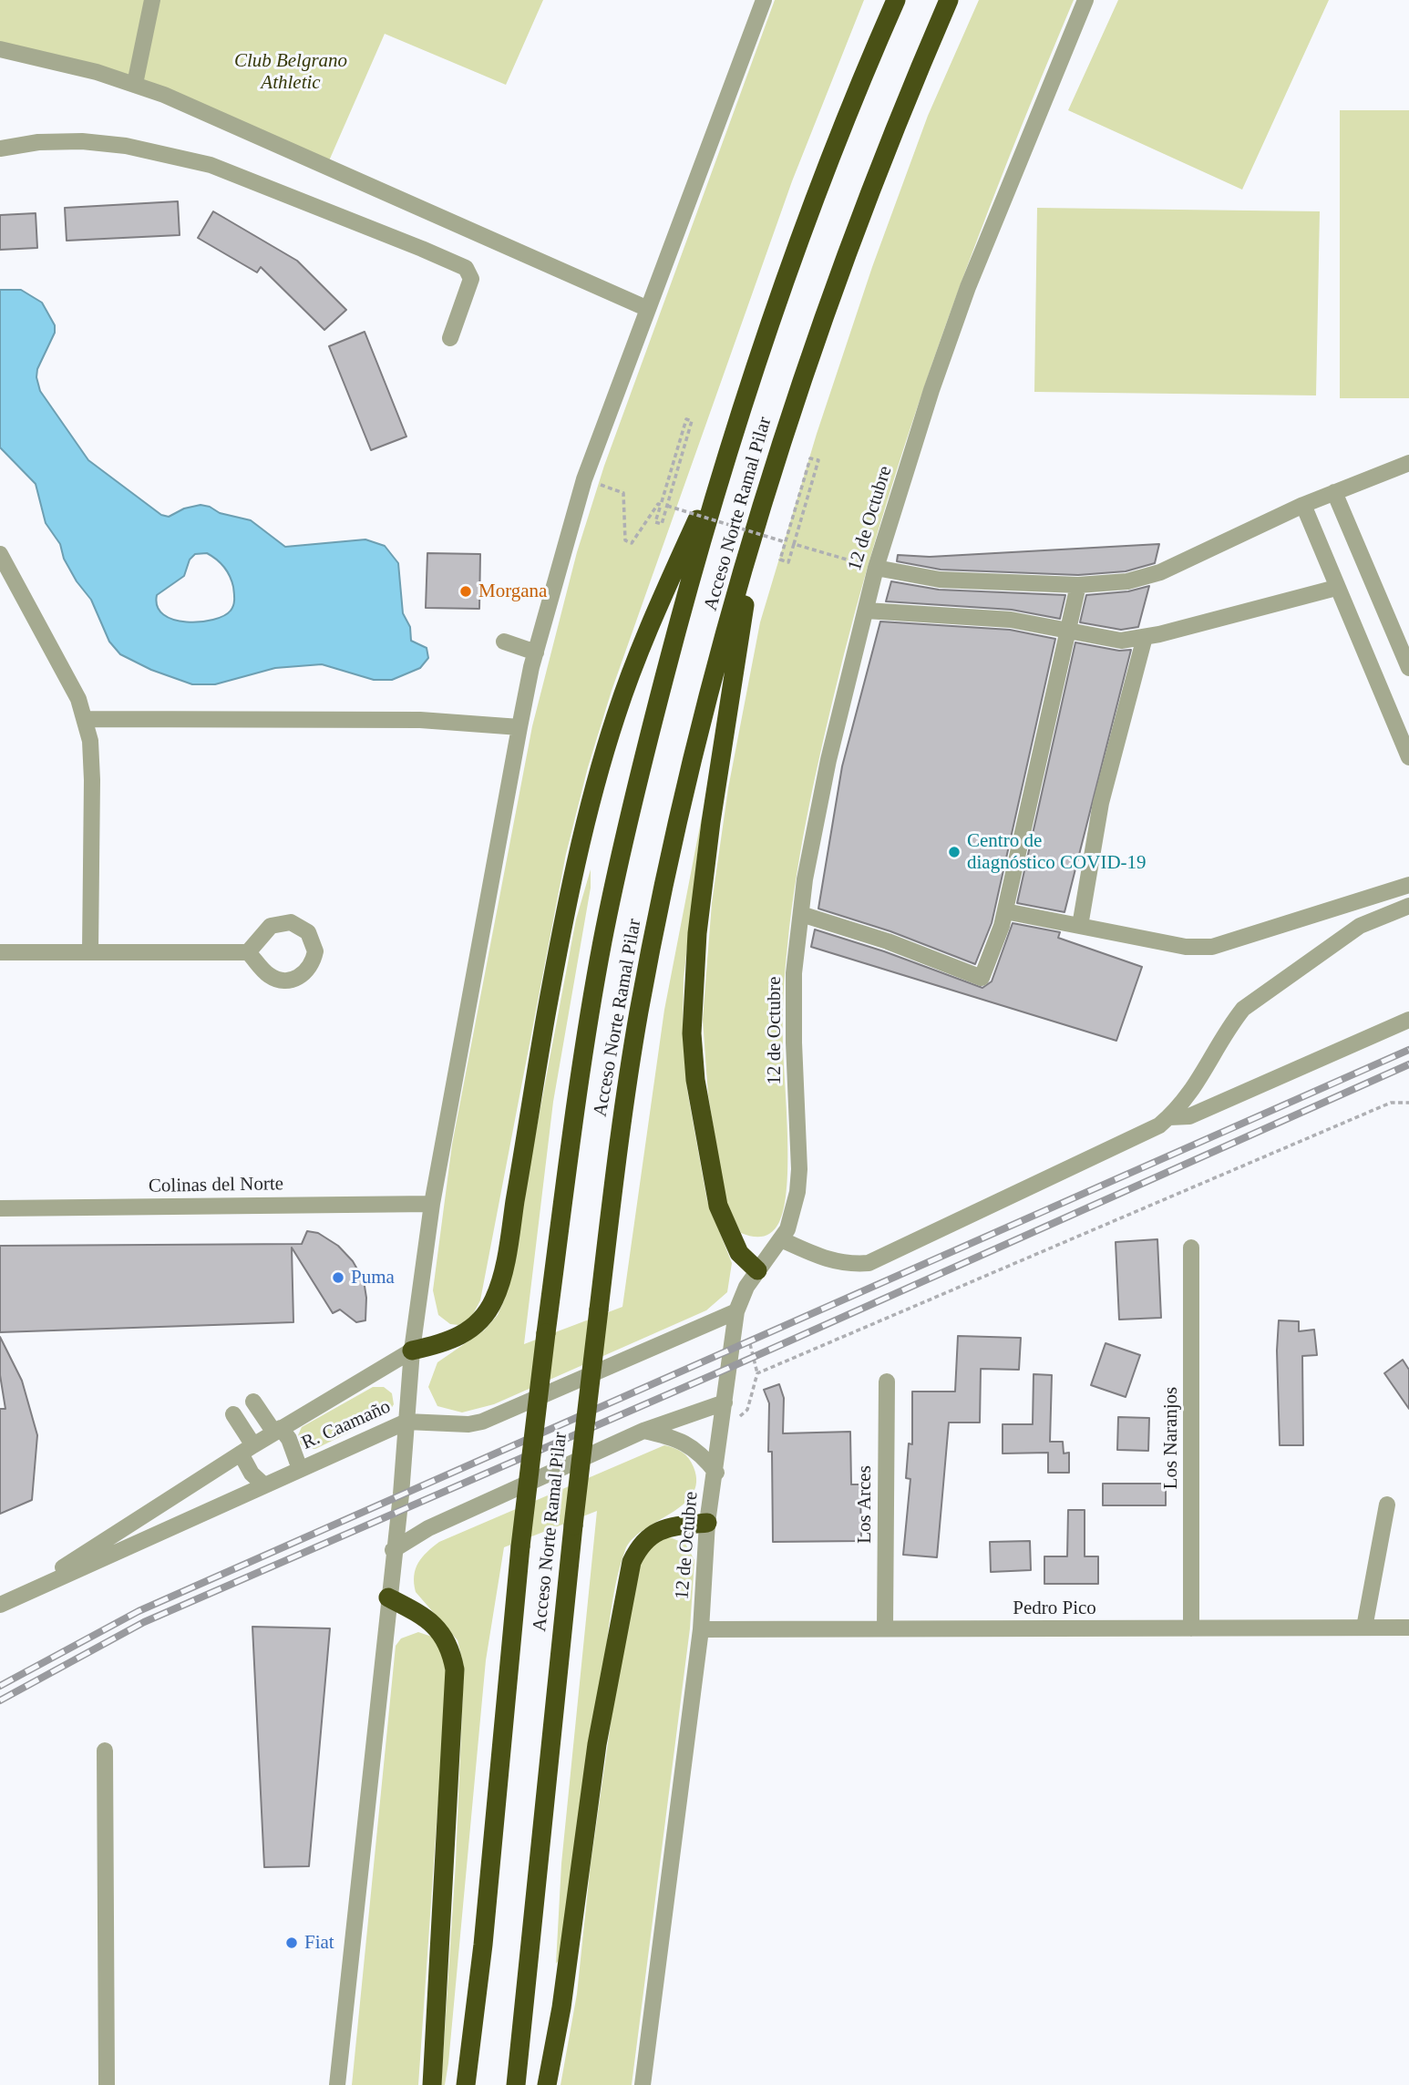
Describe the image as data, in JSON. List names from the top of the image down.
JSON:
{
  "streets": {
    "highway": ["Acceso Norte Ramal Pilar"],
    "street": [
      "12 de Octubre",
      "Colinas del Norte",
      "R. Caamaño",
      "Los Naranjos",
      "Los Arces",
      "Pedro Pico"
    ]
  },
  "crossings": [
    ["12 de Octubre", "R. Caamaño"],
    ["12 de Octubre", "Pedro Pico"],
    ["Los Naranjos", "Pedro Pico"],
    ["Los Arces", "Pedro Pico"]
  ],
  "parks": ["Club Belgrano Athletic"],
  "places": [
    "Morgana",
    "Centro de diagnóstico COVID-19",
    "Puma",
    "Fiat"
  ]
}
